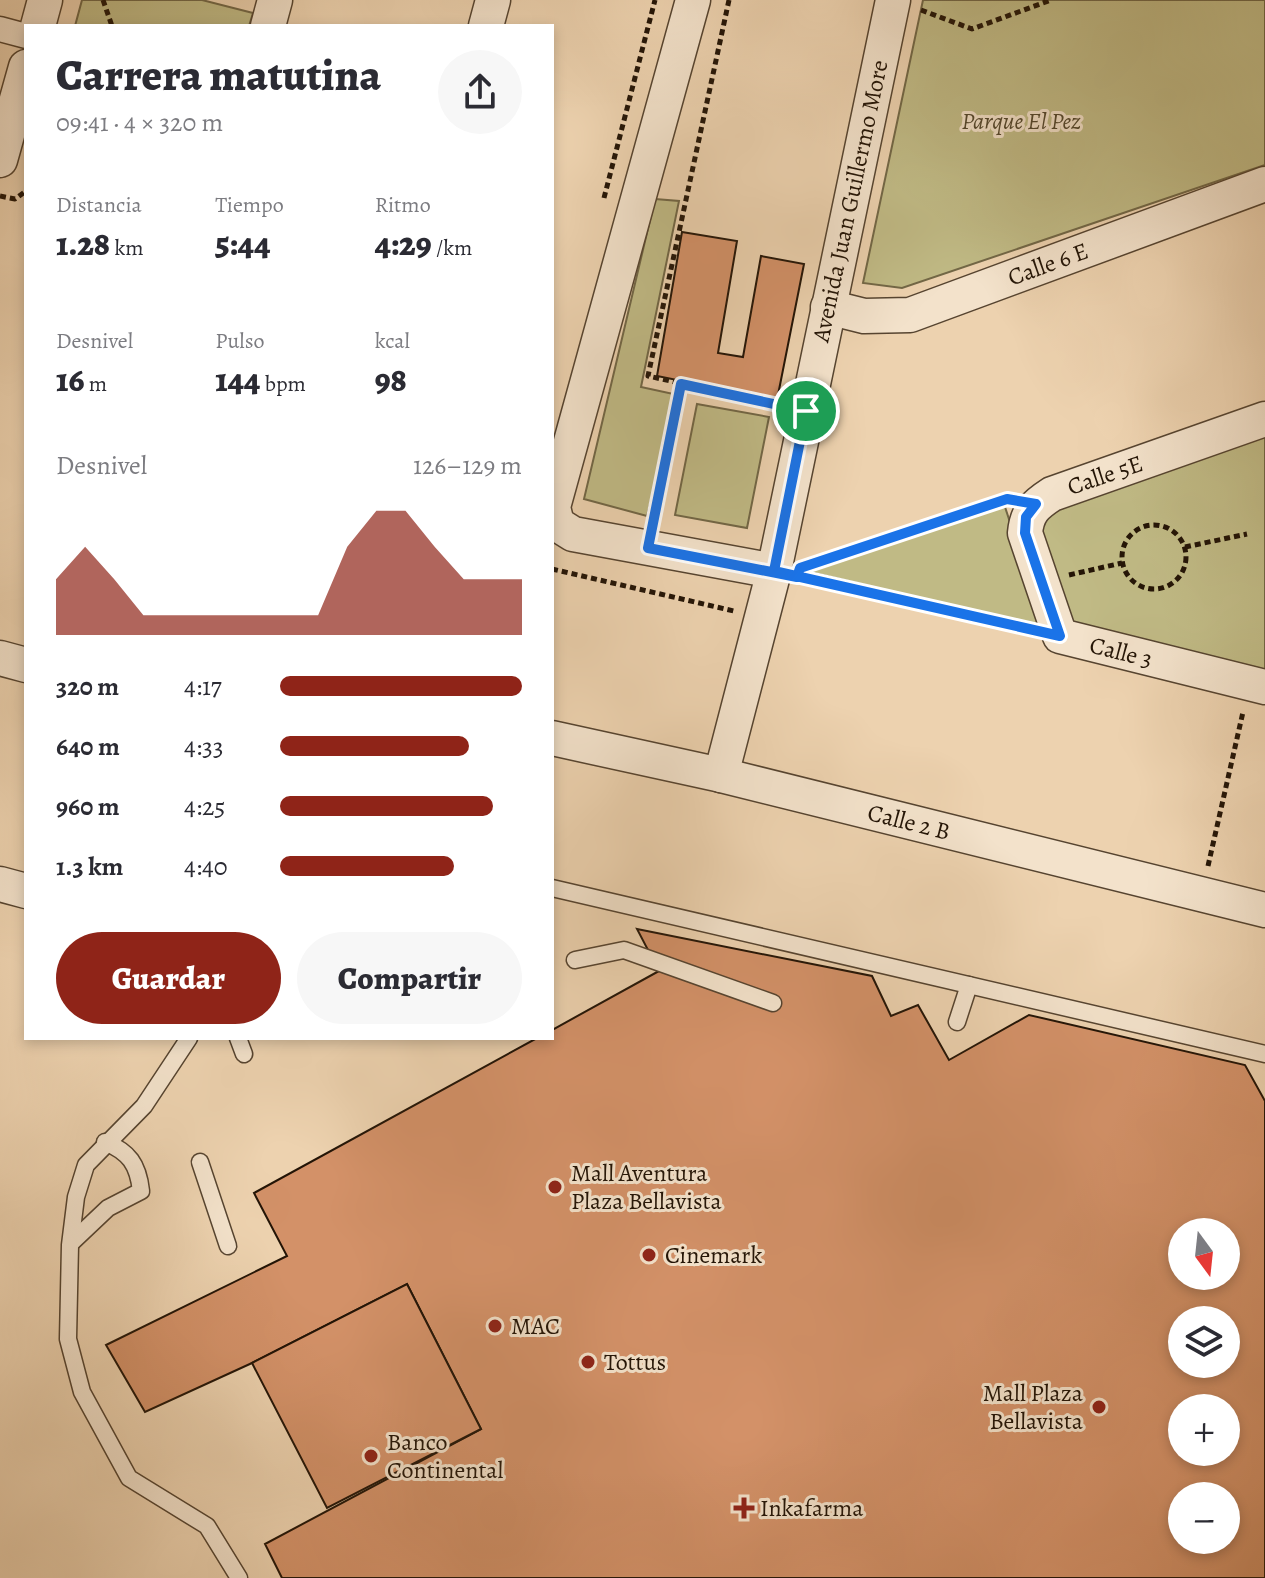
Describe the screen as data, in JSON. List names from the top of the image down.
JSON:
{
  "streets": {
    "street": [
      "Avenida Juan Guillermo More",
      "Calle 6 E",
      "Calle 5E",
      "Calle 3",
      "Calle 2 B"
    ]
  },
  "crossings": [
    ["Avenida Juan Guillermo More", "Calle 6 E"],
    ["Avenida Juan Guillermo More", "Calle 3"],
    ["Avenida Juan Guillermo More", "Calle 2 B"],
    ["Calle 5E", "Calle 3"]
  ],
  "parks": ["Parque El Pez"],
  "places": {
    "other": [
      "Mall Aventura Plaza Bellavista",
      "Cinemark",
      "MAC",
      "Tottus",
      "Mall Plaza Bellavista",
      "Banco Continental"
    ],
    "health": ["Inkafarma"]
  },
  "north": "bottom",
  "page": {
    "heading": ["Carrera matutina", "09:41 · 4 × 320 m"],
    "stats": [
      ["Distancia", "1.28 km"],
      ["Tiempo", "5:44"],
      ["Ritmo", "4:29 /km"],
      ["Desnivel", "16 m"],
      ["Pulso", "144 bpm"],
      ["kcal", "98"]
    ],
    "chart": ["Desnivel", "126–129 m"],
    "list": [
      {
        "name": "320 m",
        "note": "4:17"
      },
      {
        "name": "640 m",
        "note": "4:33"
      },
      {
        "name": "960 m",
        "note": "4:25"
      },
      {
        "name": "1.3 km",
        "note": "4:40"
      }
    ],
    "buttons": ["Guardar", "Compartir"],
    "map_buttons": ["+", "−"]
  }
}
